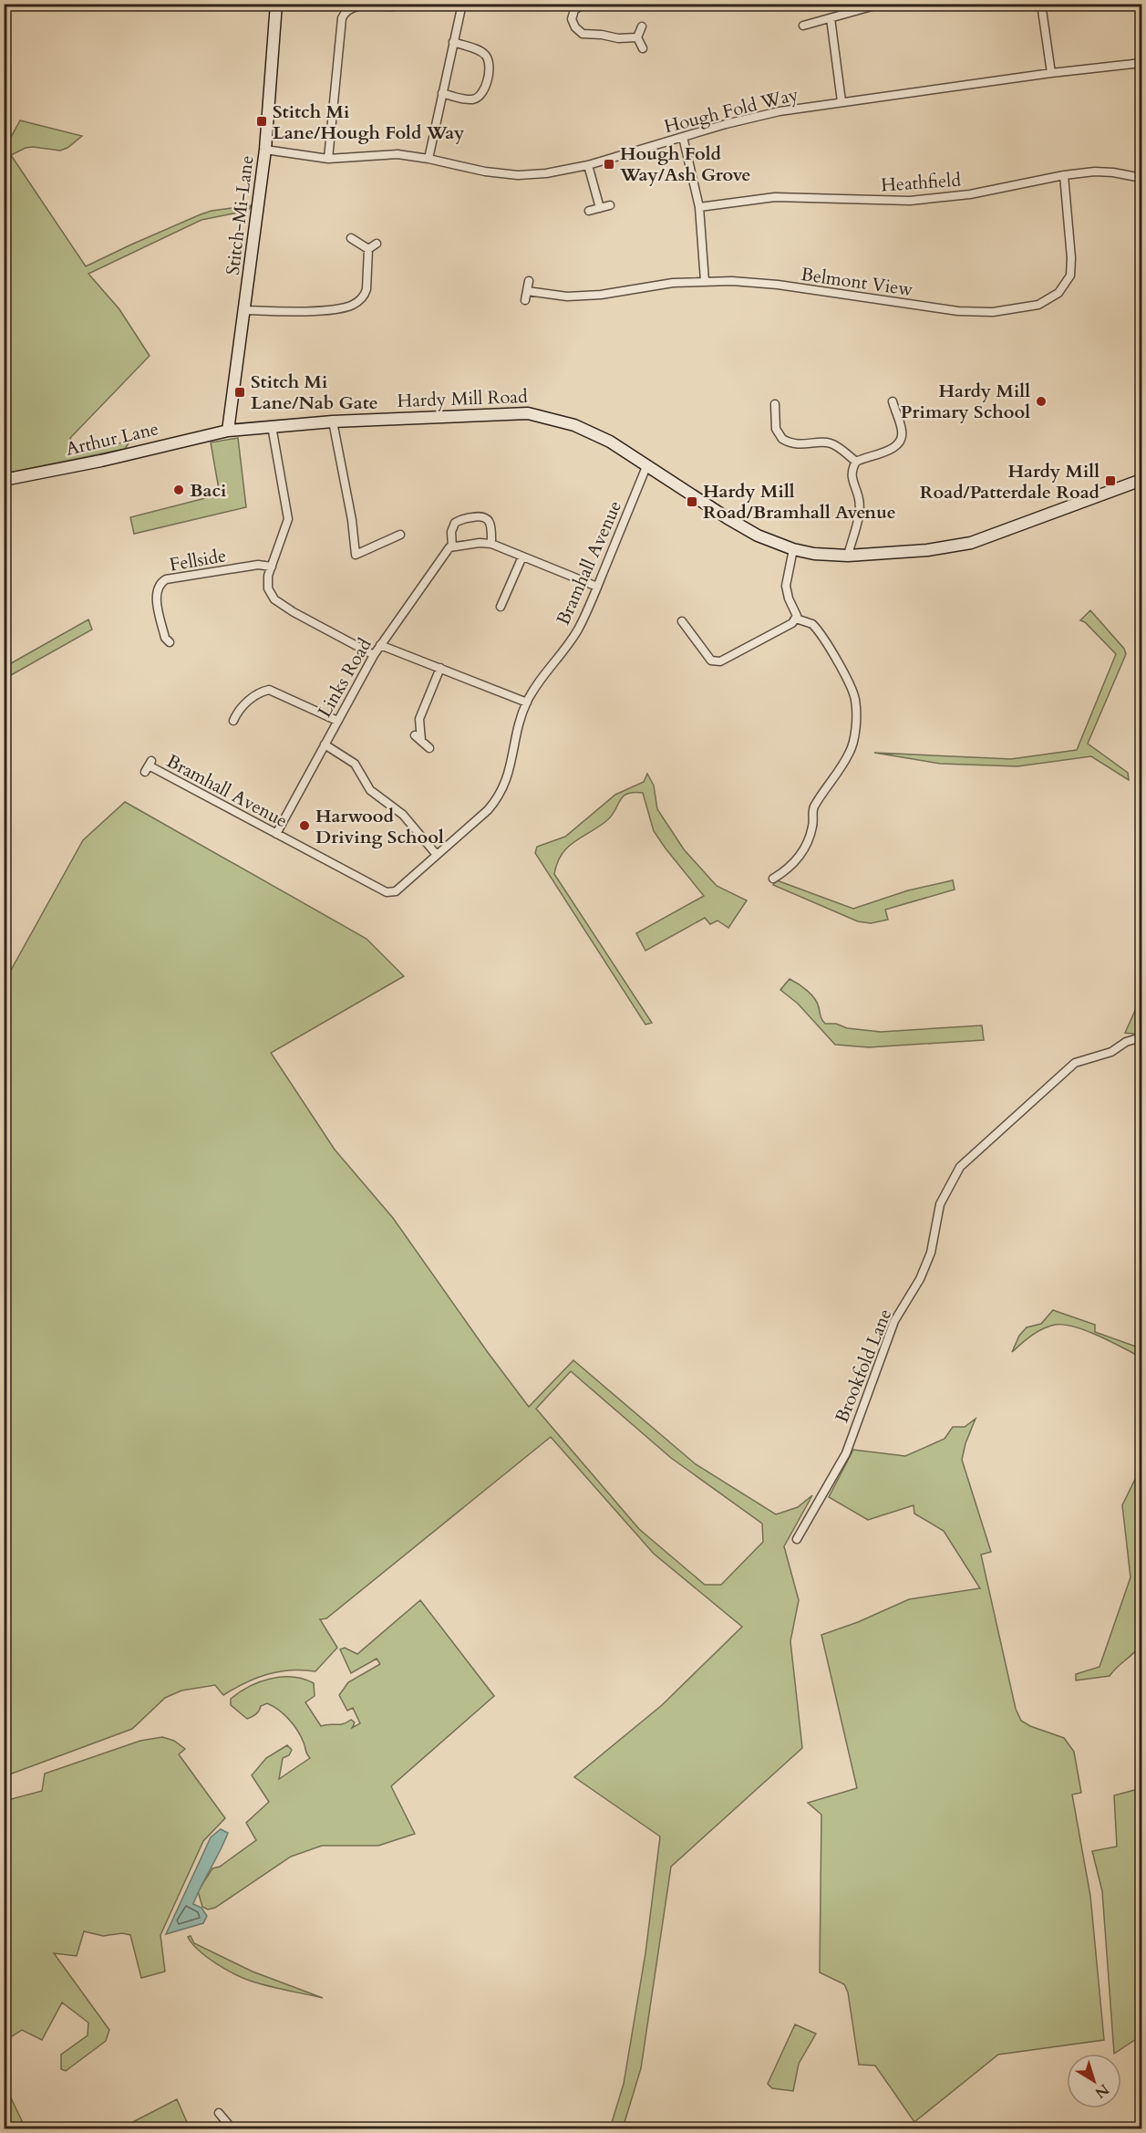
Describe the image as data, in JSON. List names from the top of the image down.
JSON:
{
  "streets": {
    "main road": ["Stitch-Mi-Lane", "Hardy Mill Road", "Arthur Lane"],
    "street": [
      "Hough Fold Way",
      "Heathfield",
      "Belmont View",
      "Fellside",
      "Bramhall Avenue",
      "Links Road",
      "Brookfold Lane"
    ]
  },
  "crossings": [
    ["Hough Fold Way", "Stitch-Mi-Lane"],
    ["Heathfield", "Belmont View"],
    ["Stitch-Mi-Lane", "Hardy Mill Road"],
    ["Stitch-Mi-Lane", "Arthur Lane"],
    ["Hardy Mill Road", "Arthur Lane"],
    ["Hardy Mill Road", "Bramhall Avenue"],
    ["Bramhall Avenue", "Links Road"]
  ],
  "places": {
    "transit": [
      "Stitch Mi Lane/Hough Fold Way",
      "Hough Fold Way/Ash Grove",
      "Stitch Mi Lane/Nab Gate",
      "Hardy Mill Road/Patterdale Road",
      "Hardy Mill Road/Bramhall Avenue"
    ],
    "other": ["Hardy Mill Primary School", "Baci", "Harwood Driving School"]
  },
  "north": "bottom right"
}
